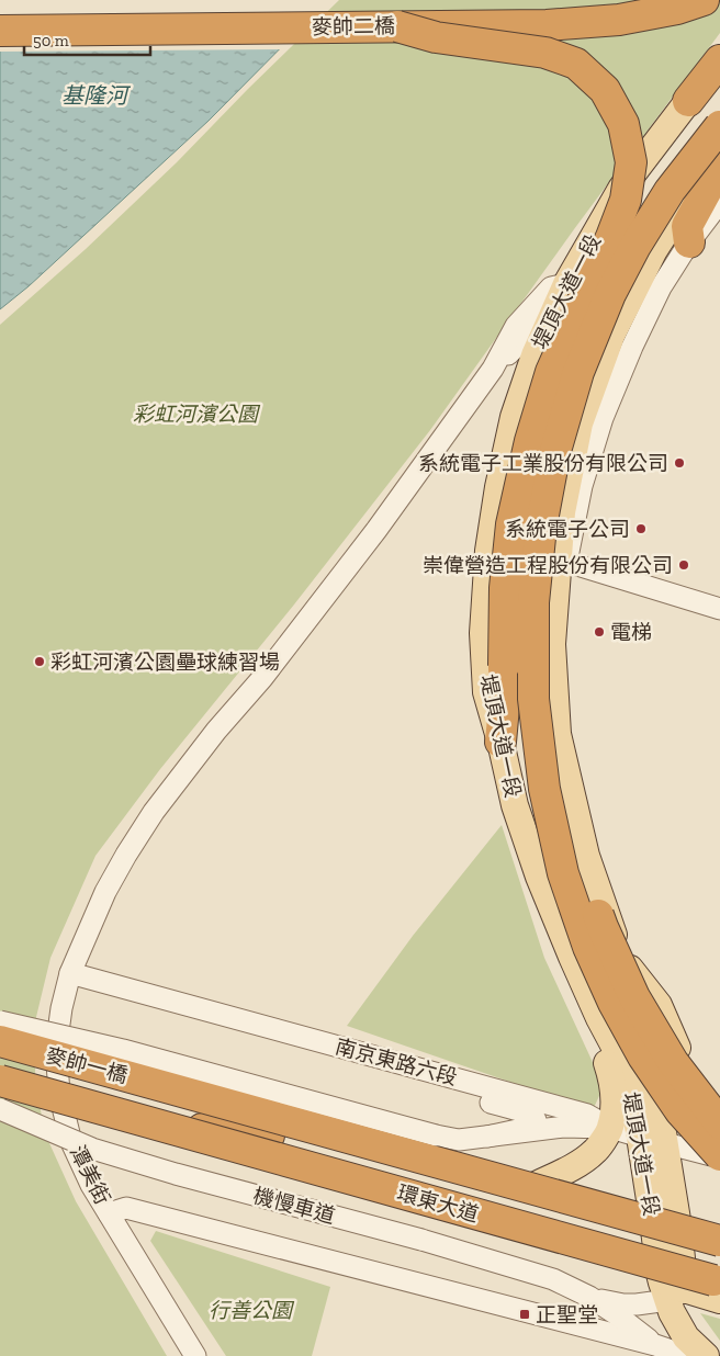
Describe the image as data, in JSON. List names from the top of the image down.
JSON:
{
  "streets": {
    "highway": [
      "麥帥二橋",
      "堤頂大道一段",
      "麥帥一橋",
      "環東大道"
    ],
    "street": ["南京東路六段", "潭美街", "機慢車道"]
  },
  "crossings": [
    ["堤頂大道一段", "南京東路六段"],
    ["堤頂大道一段", "潭美街"],
    ["堤頂大道一段", "機慢車道"],
    ["南京東路六段", "潭美街"],
    ["麥帥一橋", "環東大道"]
  ],
  "water": ["基隆河"],
  "parks": ["彩虹河濱公園", "行善公園"],
  "places": {
    "other": [
      "系統電子工業股份有限公司",
      "系統電子公司",
      "崇偉營造工程股份有限公司",
      "電梯",
      "彩虹河濱公園壘球練習場"
    ],
    "transit": ["正聖堂"]
  },
  "scale_bar": "50 m"
}
